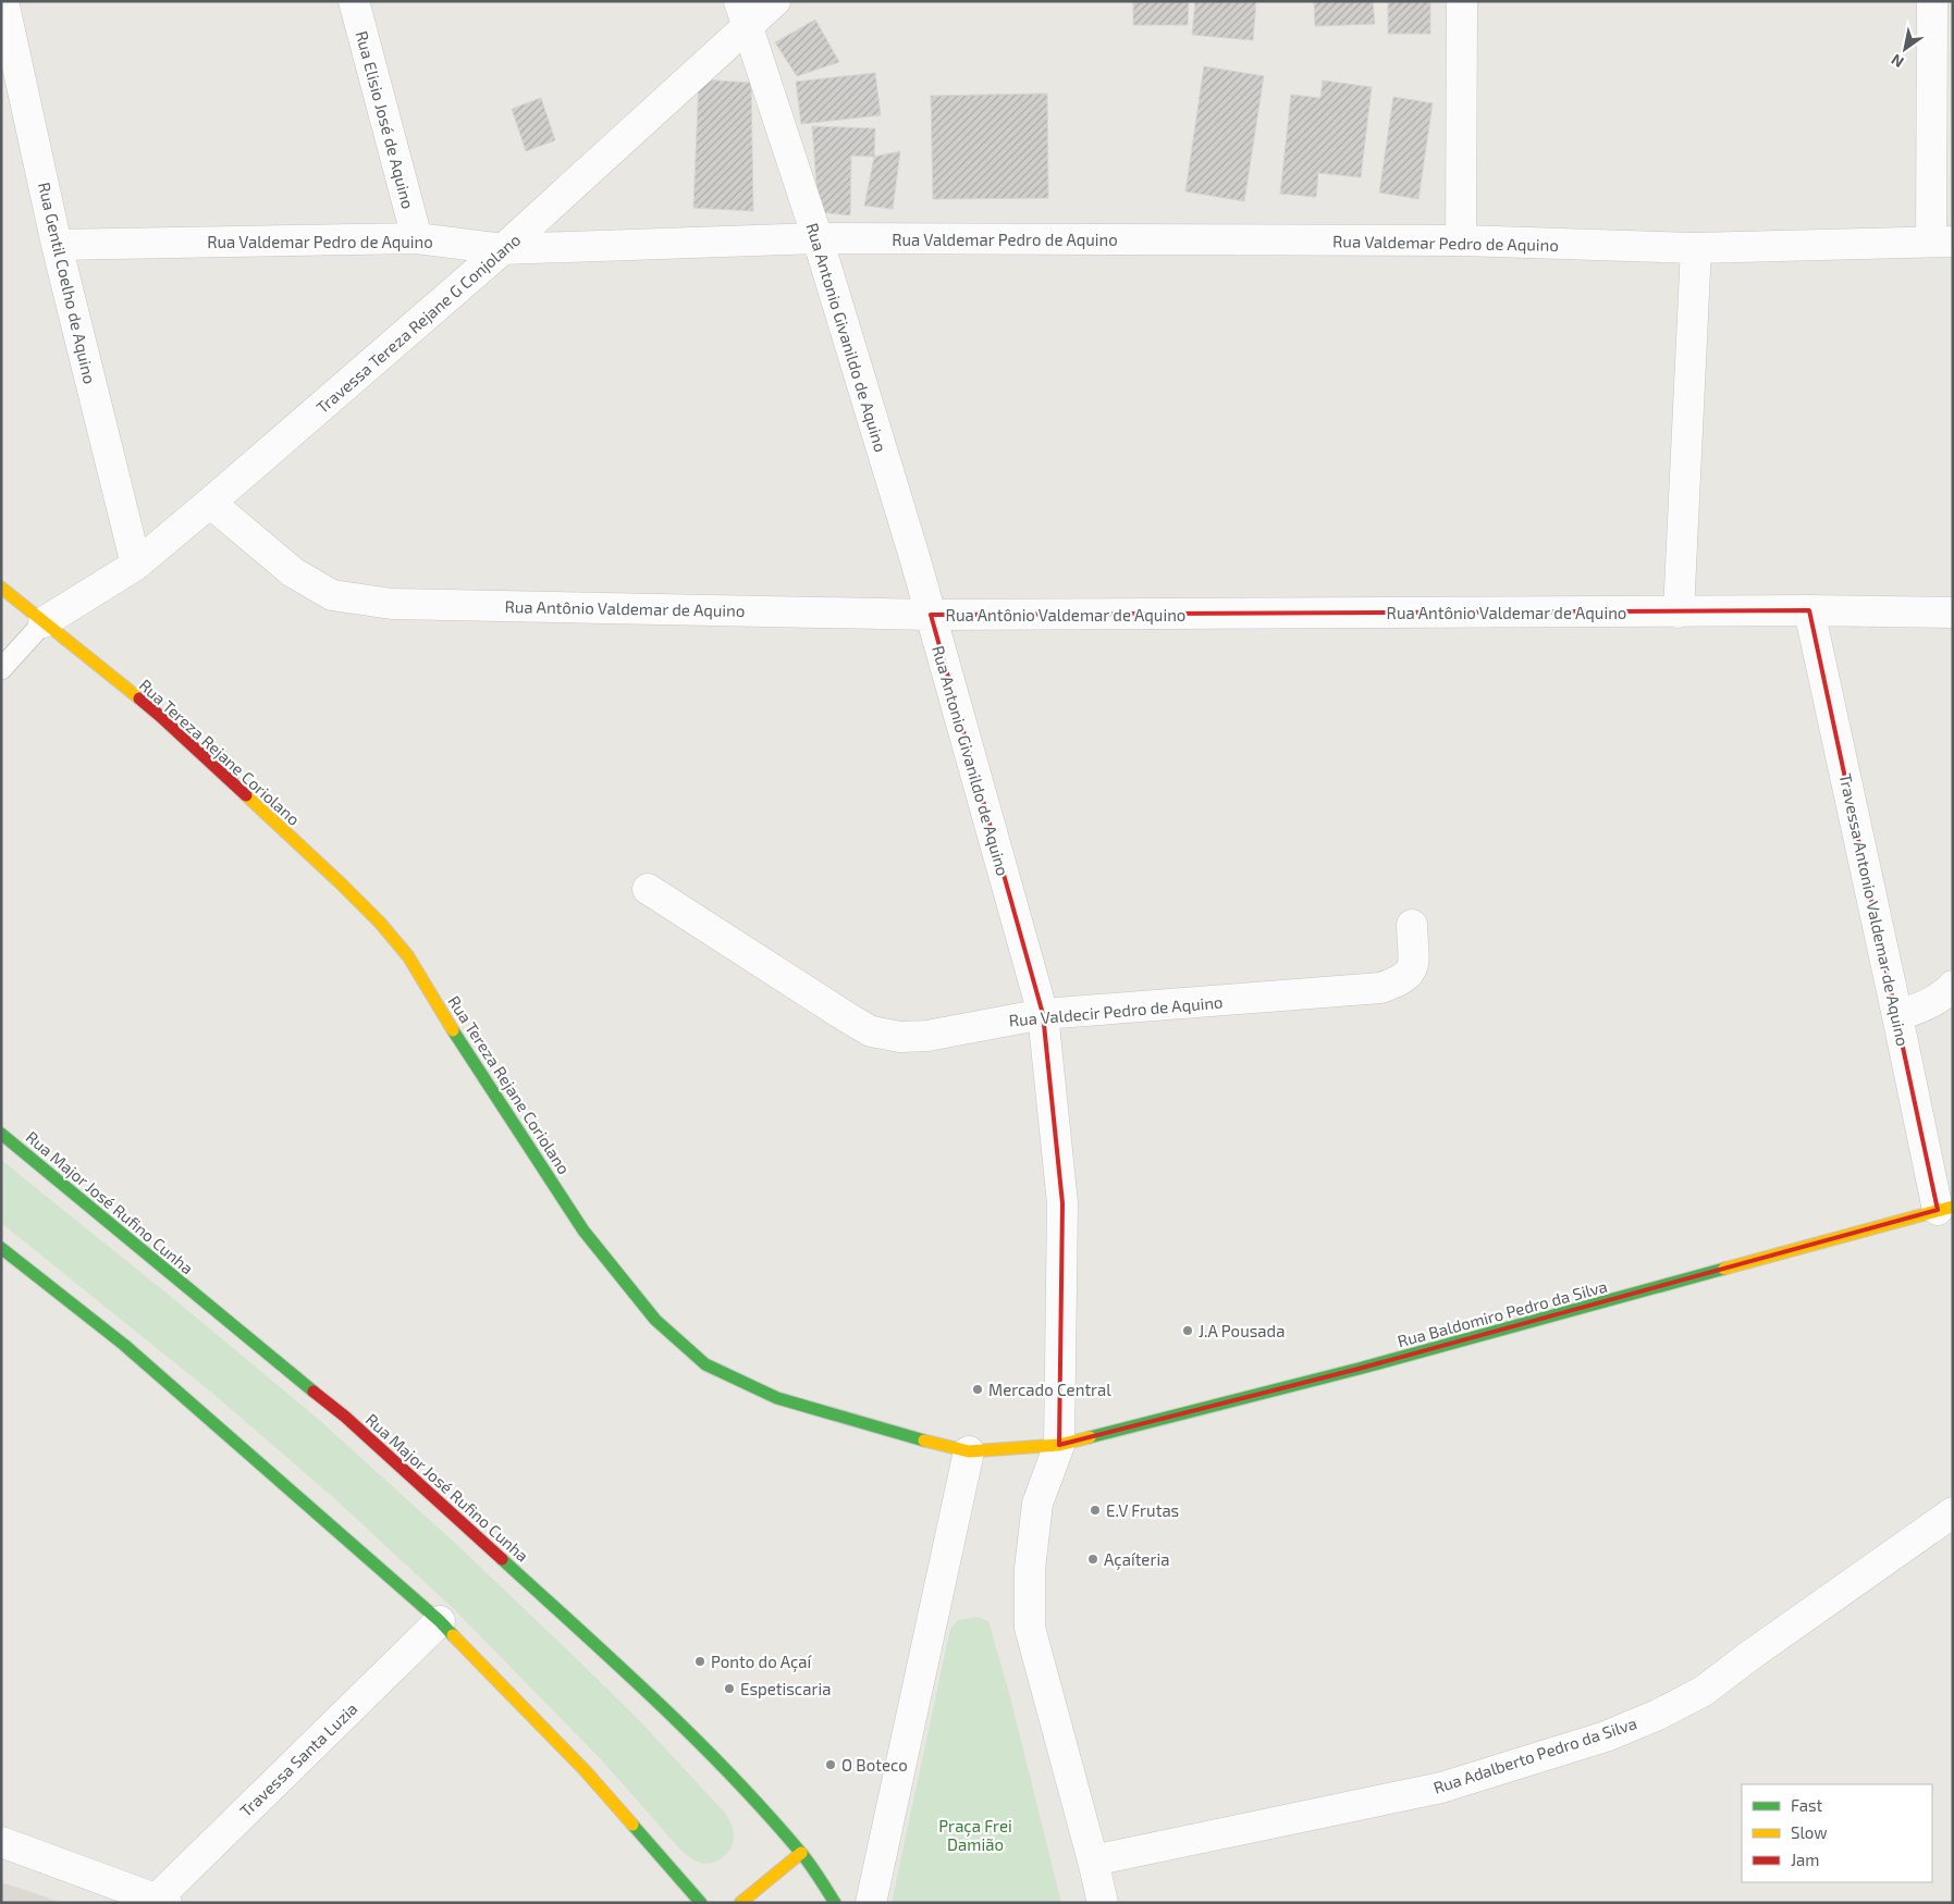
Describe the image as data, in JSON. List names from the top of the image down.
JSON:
{
  "streets": {
    "street": [
      "Rua Elisio José de Aquino",
      "Rua Valdemar Pedro de Aquino",
      "Rua Gentil Coelho de Aquino",
      "Travessa Tereza Rejane G Conjolano",
      "Rua Antonio Givanildo de Aquino",
      "Rua Antônio Valdemar de Aquino",
      "Rua Tereza Rejane Coriolano",
      "Travessa Antonio Valdemar de Aquino",
      "Rua Valdecir Pedro de Aquino",
      "Rua Major José Rufino Cunha",
      "Rua Baldomiro Pedro da Silva",
      "Rua Adalberto Pedro da Silva",
      "Travessa Santa Luzia"
    ]
  },
  "crossings": [
    ["Rua Elisio José de Aquino", "Rua Valdemar Pedro de Aquino"],
    ["Rua Valdemar Pedro de Aquino", "Rua Gentil Coelho de Aquino"],
    ["Rua Valdemar Pedro de Aquino", "Travessa Tereza Rejane G Conjolano"],
    ["Rua Valdemar Pedro de Aquino", "Rua Antonio Givanildo de Aquino"],
    ["Rua Gentil Coelho de Aquino", "Travessa Tereza Rejane G Conjolano"],
    ["Travessa Tereza Rejane G Conjolano", "Rua Antonio Givanildo de Aquino"],
    ["Travessa Tereza Rejane G Conjolano", "Rua Antônio Valdemar de Aquino"],
    ["Travessa Tereza Rejane G Conjolano", "Rua Tereza Rejane Coriolano"],
    ["Rua Antonio Givanildo de Aquino", "Rua Antônio Valdemar de Aquino"],
    ["Rua Antonio Givanildo de Aquino", "Rua Tereza Rejane Coriolano"],
    ["Rua Antonio Givanildo de Aquino", "Rua Valdecir Pedro de Aquino"],
    ["Rua Antonio Givanildo de Aquino", "Rua Baldomiro Pedro da Silva"],
    ["Rua Antônio Valdemar de Aquino", "Travessa Antonio Valdemar de Aquino"],
    ["Rua Tereza Rejane Coriolano", "Rua Baldomiro Pedro da Silva"],
    ["Travessa Antonio Valdemar de Aquino", "Rua Baldomiro Pedro da Silva"]
  ],
  "parks": ["Praça Frei Damião"],
  "places": [
    "J.A Pousada",
    "Mercado Central",
    "E.V Frutas",
    "Açaíteria",
    "Ponto do Açaí",
    "Espetiscaria",
    "O Boteco"
  ],
  "legend": ["Fast", "Slow", "Jam"],
  "north": "bottom left"
}
